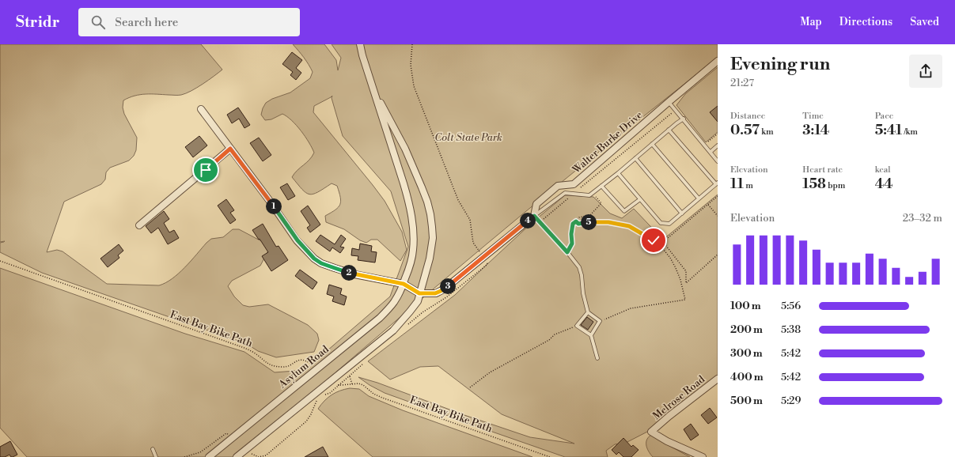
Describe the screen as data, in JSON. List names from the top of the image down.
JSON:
{
  "streets": {
    "street": ["Walter Burke Drive", "Asylum Road", "Melrose Road"],
    "path": ["East Bay Bike Path"]
  },
  "crossings": [
    ["East Bay Bike Path", "Asylum Road"]
  ],
  "parks": ["Colt State Park"],
  "page": {
    "header": "Stridr",
    "search": "Search here",
    "nav": ["Map", "Directions", "Saved"],
    "heading": ["Evening run", "21:27"],
    "stats": [
      ["Distance", "0.57 km"],
      ["Time", "3:14"],
      ["Pace", "5:41 /km"],
      ["Elevation", "11 m"],
      ["Heart rate", "158 bpm"],
      ["kcal", "44"]
    ],
    "pins": [
      "1",
      "4",
      "5",
      "2",
      "3"
    ],
    "chart": ["Elevation", "23–32 m"],
    "list": [
      {
        "name": "100 m",
        "note": "5:56"
      },
      {
        "name": "200 m",
        "note": "5:38"
      },
      {
        "name": "300 m",
        "note": "5:42"
      },
      {
        "name": "400 m",
        "note": "5:42"
      },
      {
        "name": "500 m",
        "note": "5:29"
      }
    ]
  }
}
